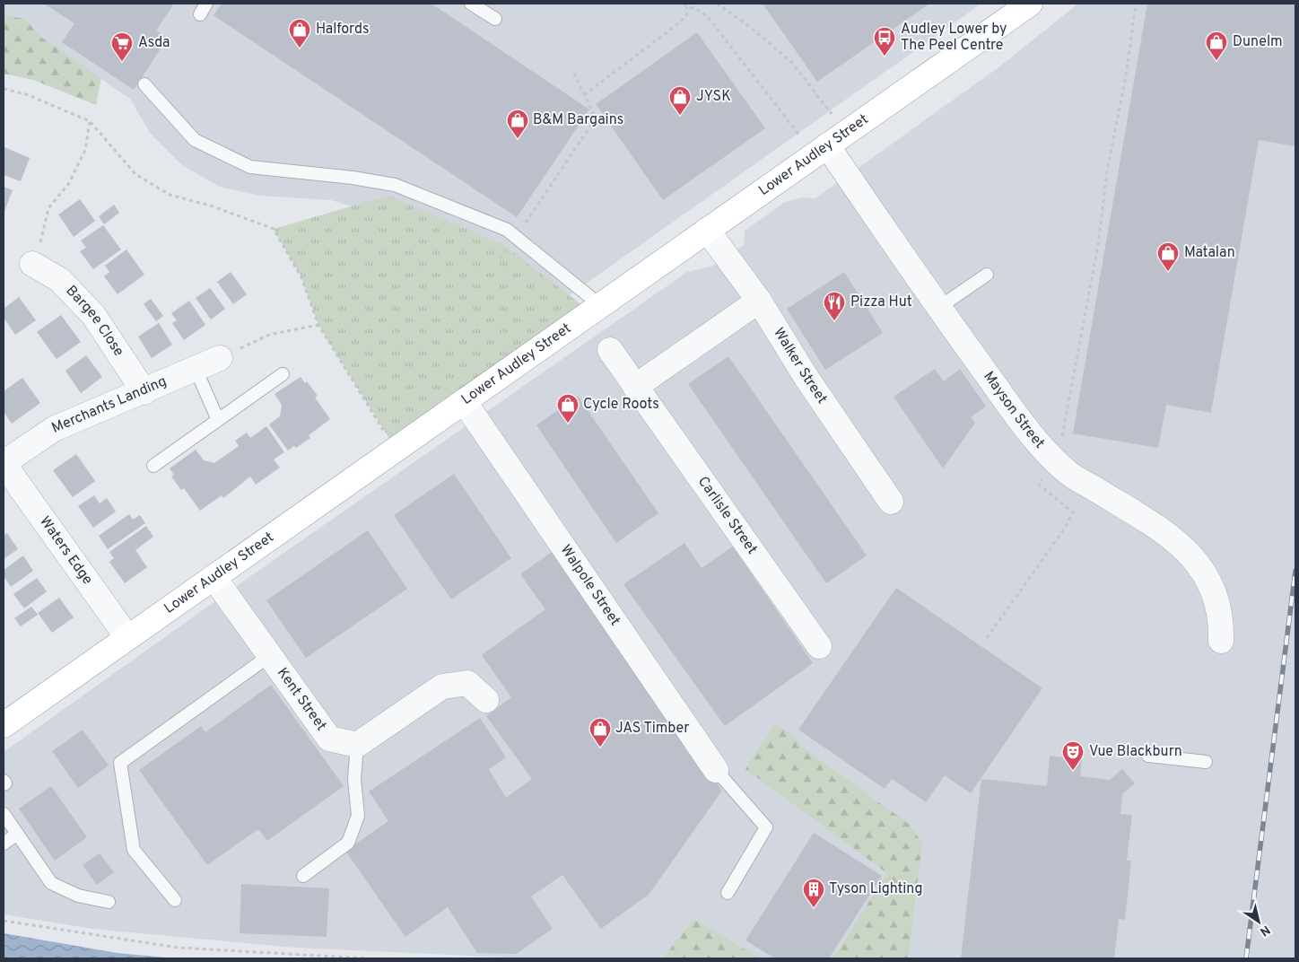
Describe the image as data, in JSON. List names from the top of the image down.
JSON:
{
  "streets": {
    "highway": ["Lower Audley Street"],
    "street": [
      "Bargee Close",
      "Walker Street",
      "Merchants Landing",
      "Mayson Street",
      "Carlisle Street",
      "Waters Edge",
      "Walpole Street",
      "Kent Street"
    ]
  },
  "crossings": [
    ["Lower Audley Street", "Walker Street"],
    ["Lower Audley Street", "Mayson Street"],
    ["Lower Audley Street", "Waters Edge"],
    ["Lower Audley Street", "Walpole Street"],
    ["Lower Audley Street", "Kent Street"],
    ["Bargee Close", "Merchants Landing"],
    ["Merchants Landing", "Waters Edge"]
  ],
  "places": {
    "shop": [
      "Halfords",
      "Dunelm",
      "JYSK",
      "B&M Bargains",
      "Matalan",
      "Cycle Roots",
      "JAS Timber"
    ],
    "bus stop": ["Audley Lower by The Peel Centre"],
    "supermarket": ["Asda"],
    "restaurant": ["Pizza Hut"],
    "theatre": ["Vue Blackburn"],
    "building": ["Tyson Lighting"]
  },
  "north": "bottom right"
}
